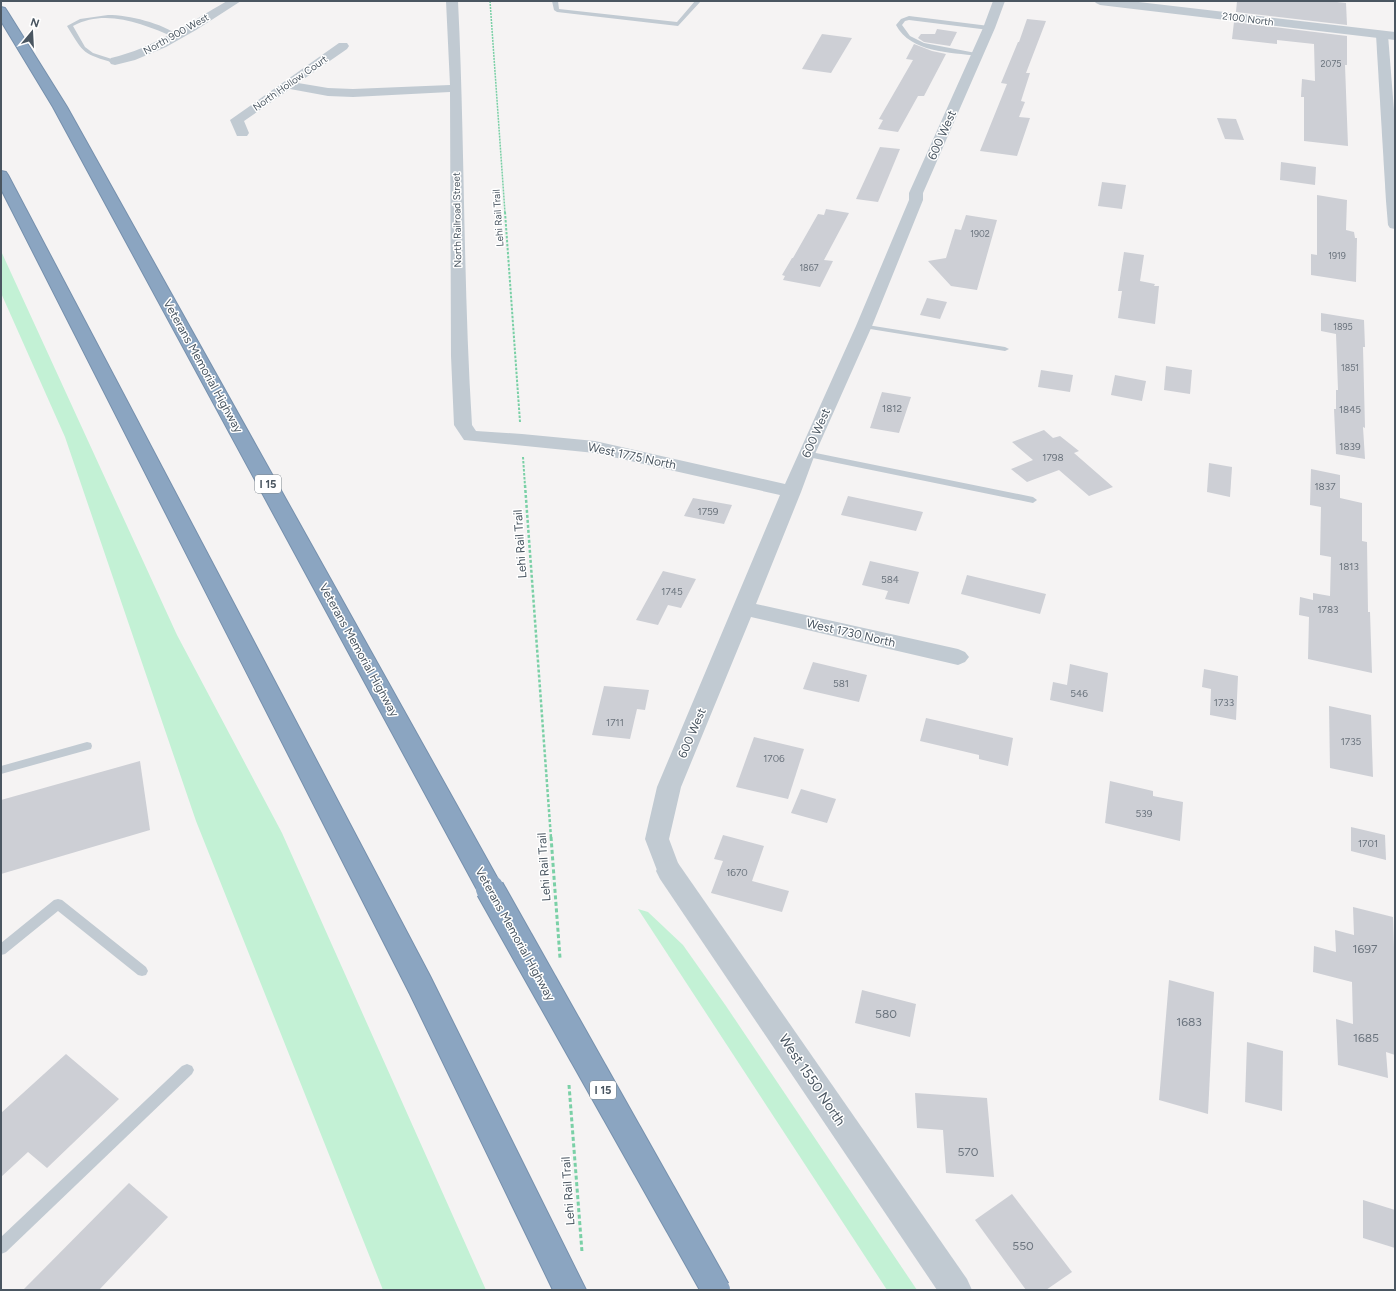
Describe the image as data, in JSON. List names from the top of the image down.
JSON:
{
  "streets": {
    "highway": ["Veterans Memorial Highway", "I 15"],
    "street": [
      "2100 North",
      "North 900 West",
      "North Hollow Court",
      "600 West",
      "North Railroad Street",
      "West 1775 North",
      "West 1730 North",
      "West 1550 North"
    ],
    "path": ["Lehi Rail Trail"]
  },
  "crossings": [
    ["600 West", "West 1775 North"],
    ["600 West", "West 1730 North"],
    ["600 West", "West 1550 North"],
    ["North Railroad Street", "West 1775 North"]
  ],
  "house_numbers": [
    "2075",
    "1902",
    "1919",
    "1867",
    "1895",
    "1851",
    "1812",
    "1845",
    "1839",
    "1798",
    "1837",
    "1759",
    "1813",
    "584",
    "1745",
    "1783",
    "581",
    "546",
    "1733",
    "1711",
    "1735",
    "1706",
    "539",
    "1701",
    "1670",
    "1697",
    "580",
    "1683",
    "1685",
    "570",
    "550"
  ],
  "north": "top"
}
